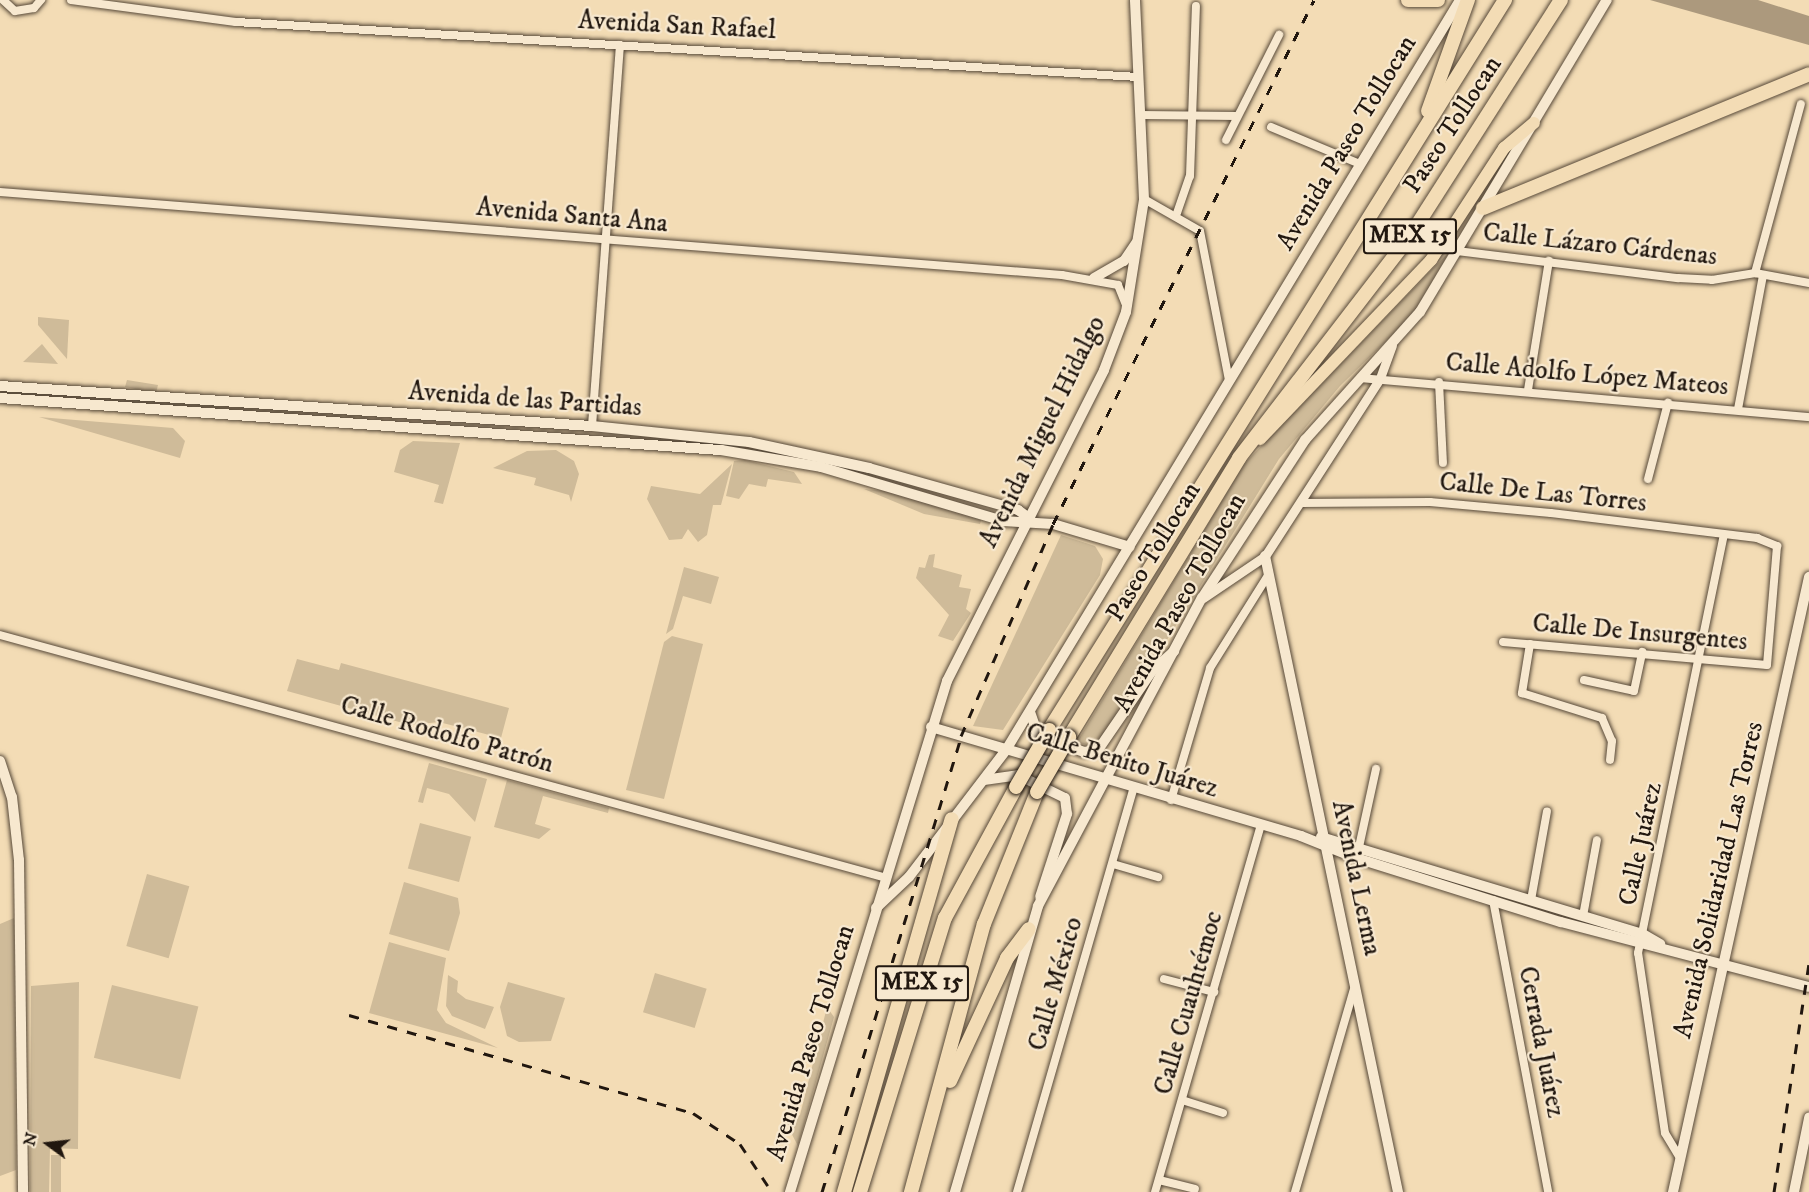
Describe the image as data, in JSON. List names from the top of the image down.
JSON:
{
  "streets": {
    "highway": ["Paseo Tollocan", "MEX 15"],
    "main road": [
      "Avenida Paseo Tollocan",
      "Avenida de las Partidas",
      "Avenida Miguel Hidalgo",
      "Calle Benito Juárez",
      "Avenida Lerma",
      "Avenida Solidaridad Las Torres"
    ],
    "street": [
      "Avenida San Rafael",
      "Avenida Santa Ana",
      "Calle Lázaro Cárdenas",
      "Calle Adolfo López Mateos",
      "Calle De Las Torres",
      "Calle De Insurgentes",
      "Calle Rodolfo Patrón",
      "Calle Juárez",
      "Calle México",
      "Calle Cuauhtémoc",
      "Cerrada Juárez"
    ]
  },
  "crossings": [
    ["Avenida San Rafael", "Avenida Miguel Hidalgo"],
    ["Avenida Paseo Tollocan", "Calle Lázaro Cárdenas"],
    ["Avenida Paseo Tollocan", "Calle Adolfo López Mateos"],
    ["Avenida Paseo Tollocan", "Avenida de las Partidas"],
    ["Avenida Paseo Tollocan", "Avenida Miguel Hidalgo"],
    ["Avenida Paseo Tollocan", "Calle Rodolfo Patrón"],
    ["Avenida Paseo Tollocan", "Calle Benito Juárez"],
    ["Avenida Santa Ana", "Avenida Miguel Hidalgo"],
    ["Avenida de las Partidas", "Avenida Miguel Hidalgo"],
    ["Avenida Miguel Hidalgo", "Calle Benito Juárez"],
    ["Calle De Las Torres", "Calle De Insurgentes"],
    ["Calle De Las Torres", "Calle Juárez"],
    ["Calle De Insurgentes", "Calle Juárez"],
    ["Calle Benito Juárez", "Calle Juárez"],
    ["Calle Benito Juárez", "Avenida Lerma"],
    ["Calle Benito Juárez", "Avenida Solidaridad Las Torres"],
    ["Calle Benito Juárez", "Calle México"],
    ["Calle Benito Juárez", "Calle Cuauhtémoc"],
    ["Calle Benito Juárez", "Cerrada Juárez"],
    ["Calle Juárez", "Avenida Solidaridad Las Torres"]
  ],
  "north": "left"
}
